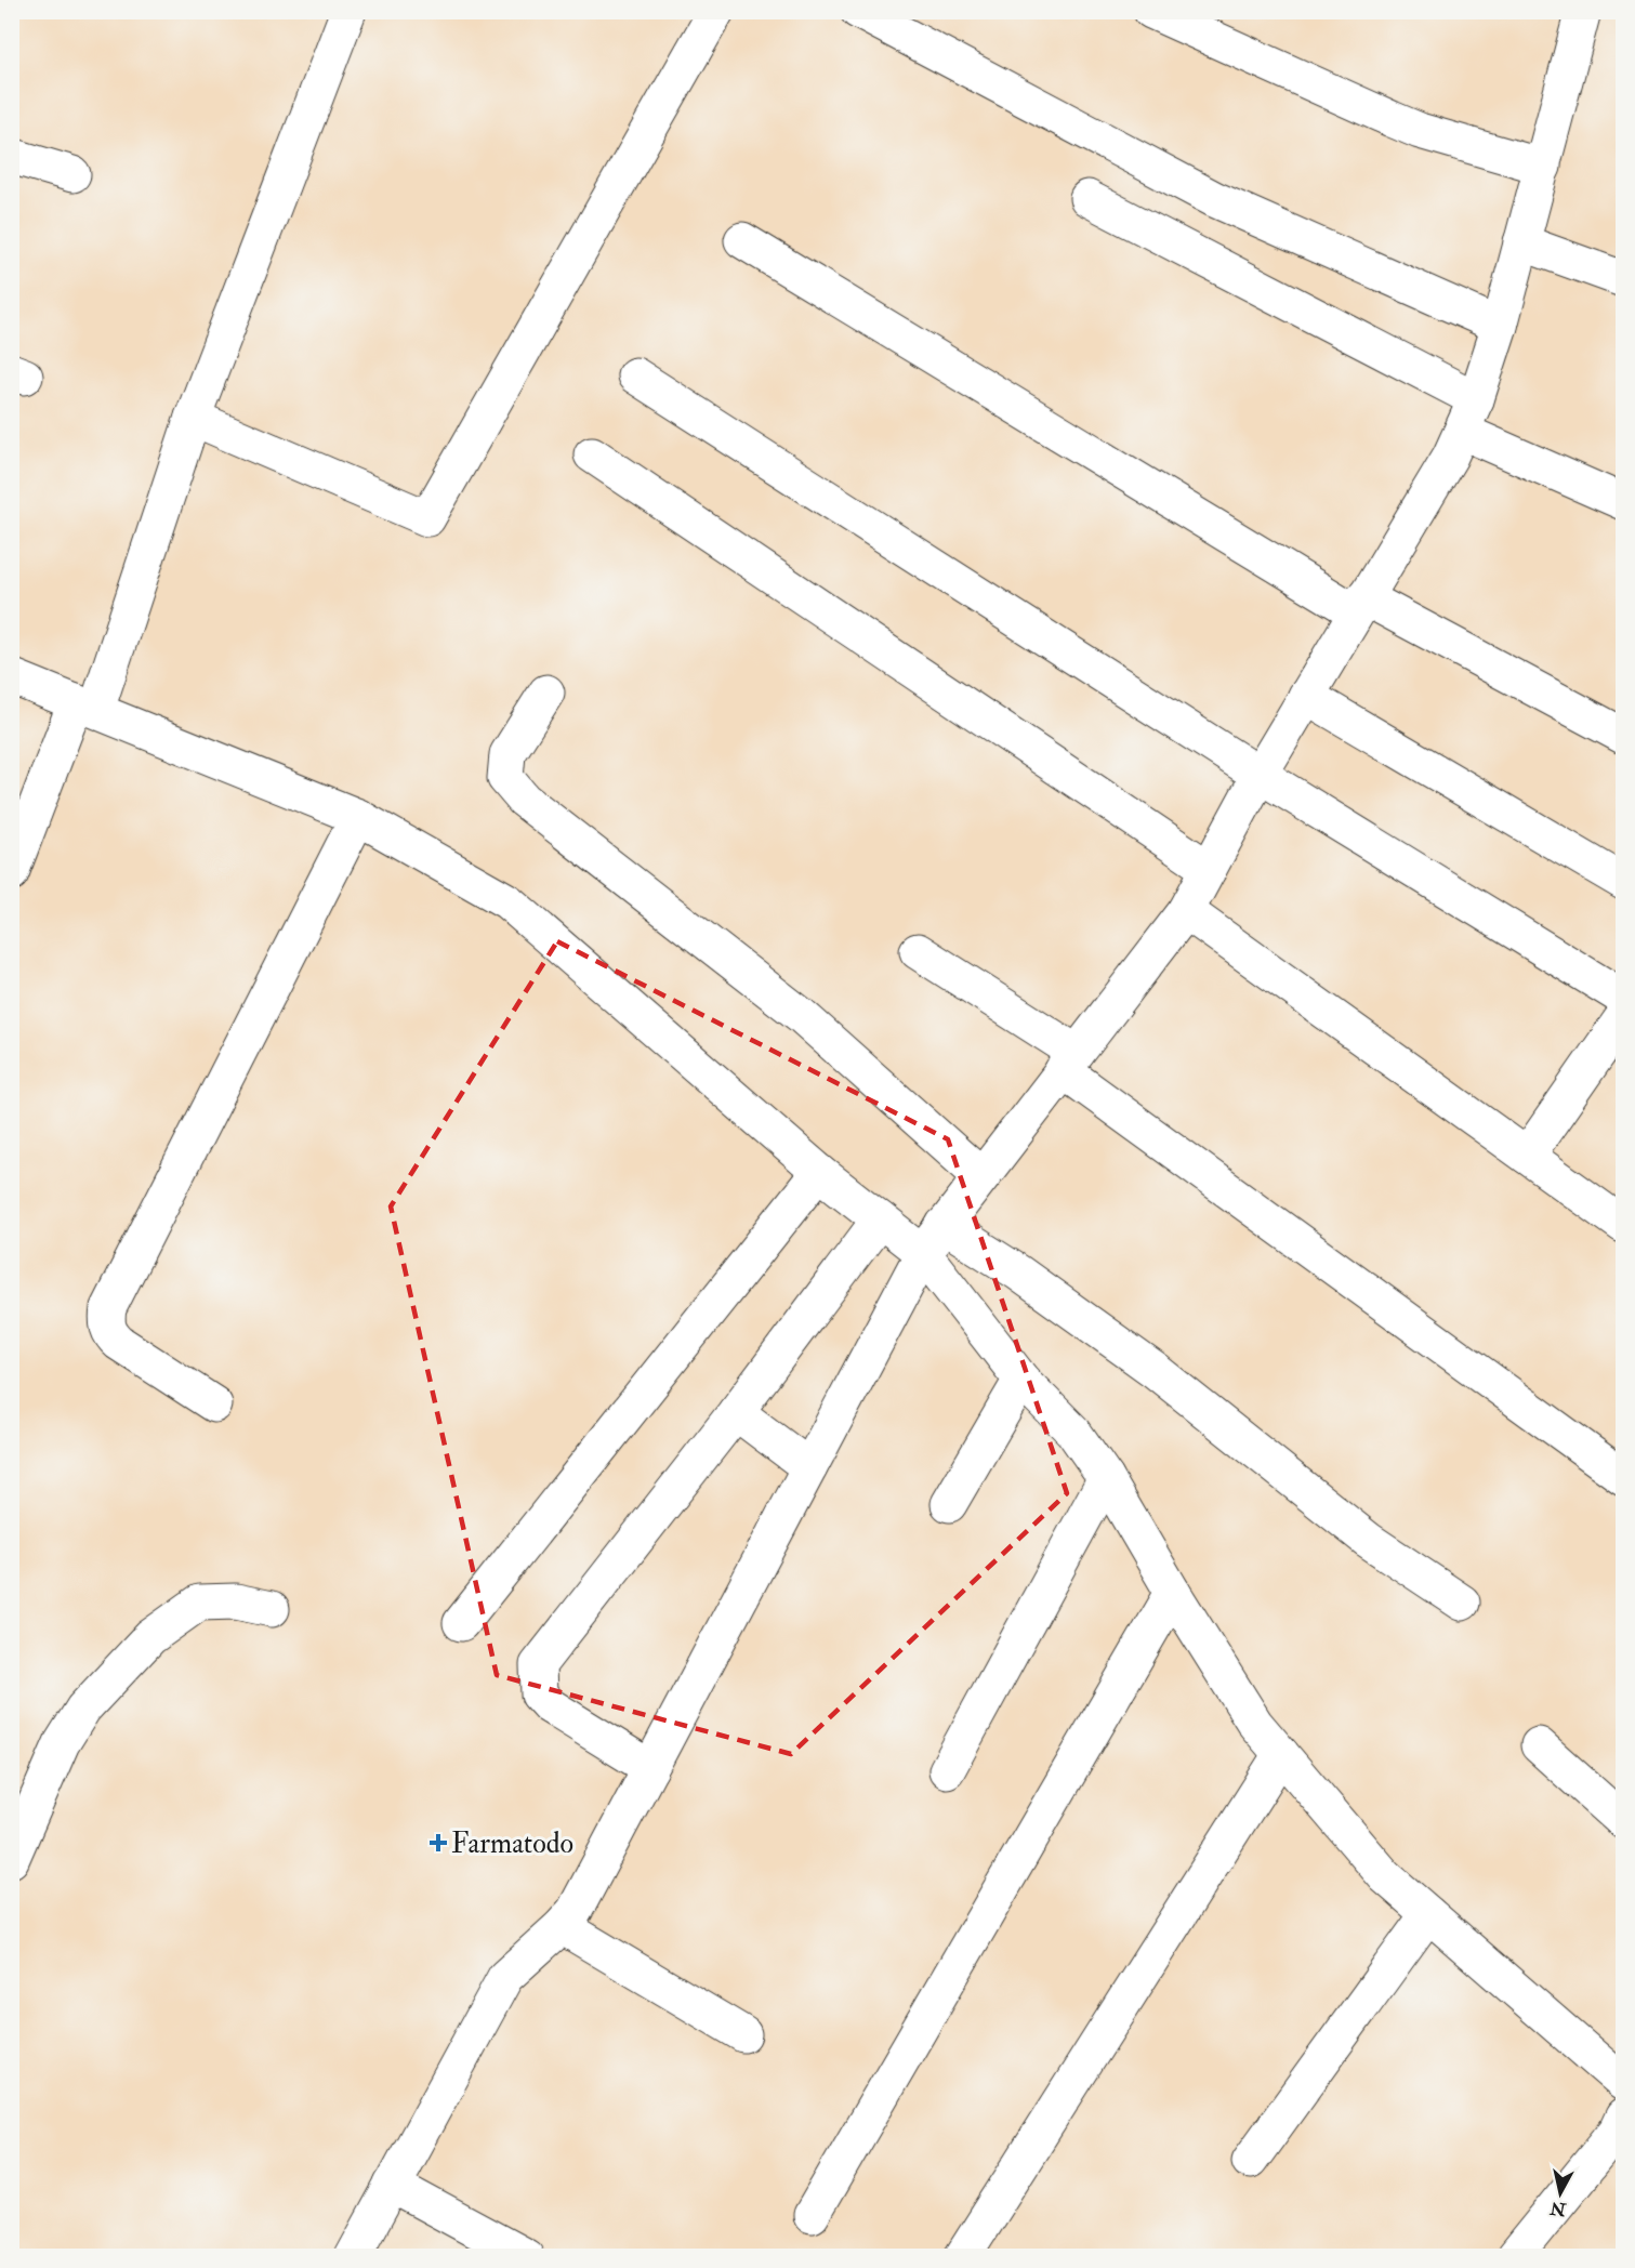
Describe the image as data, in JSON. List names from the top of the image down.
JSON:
{
  "places": {
    "health": ["Farmatodo"]
  },
  "north": "bottom"
}
